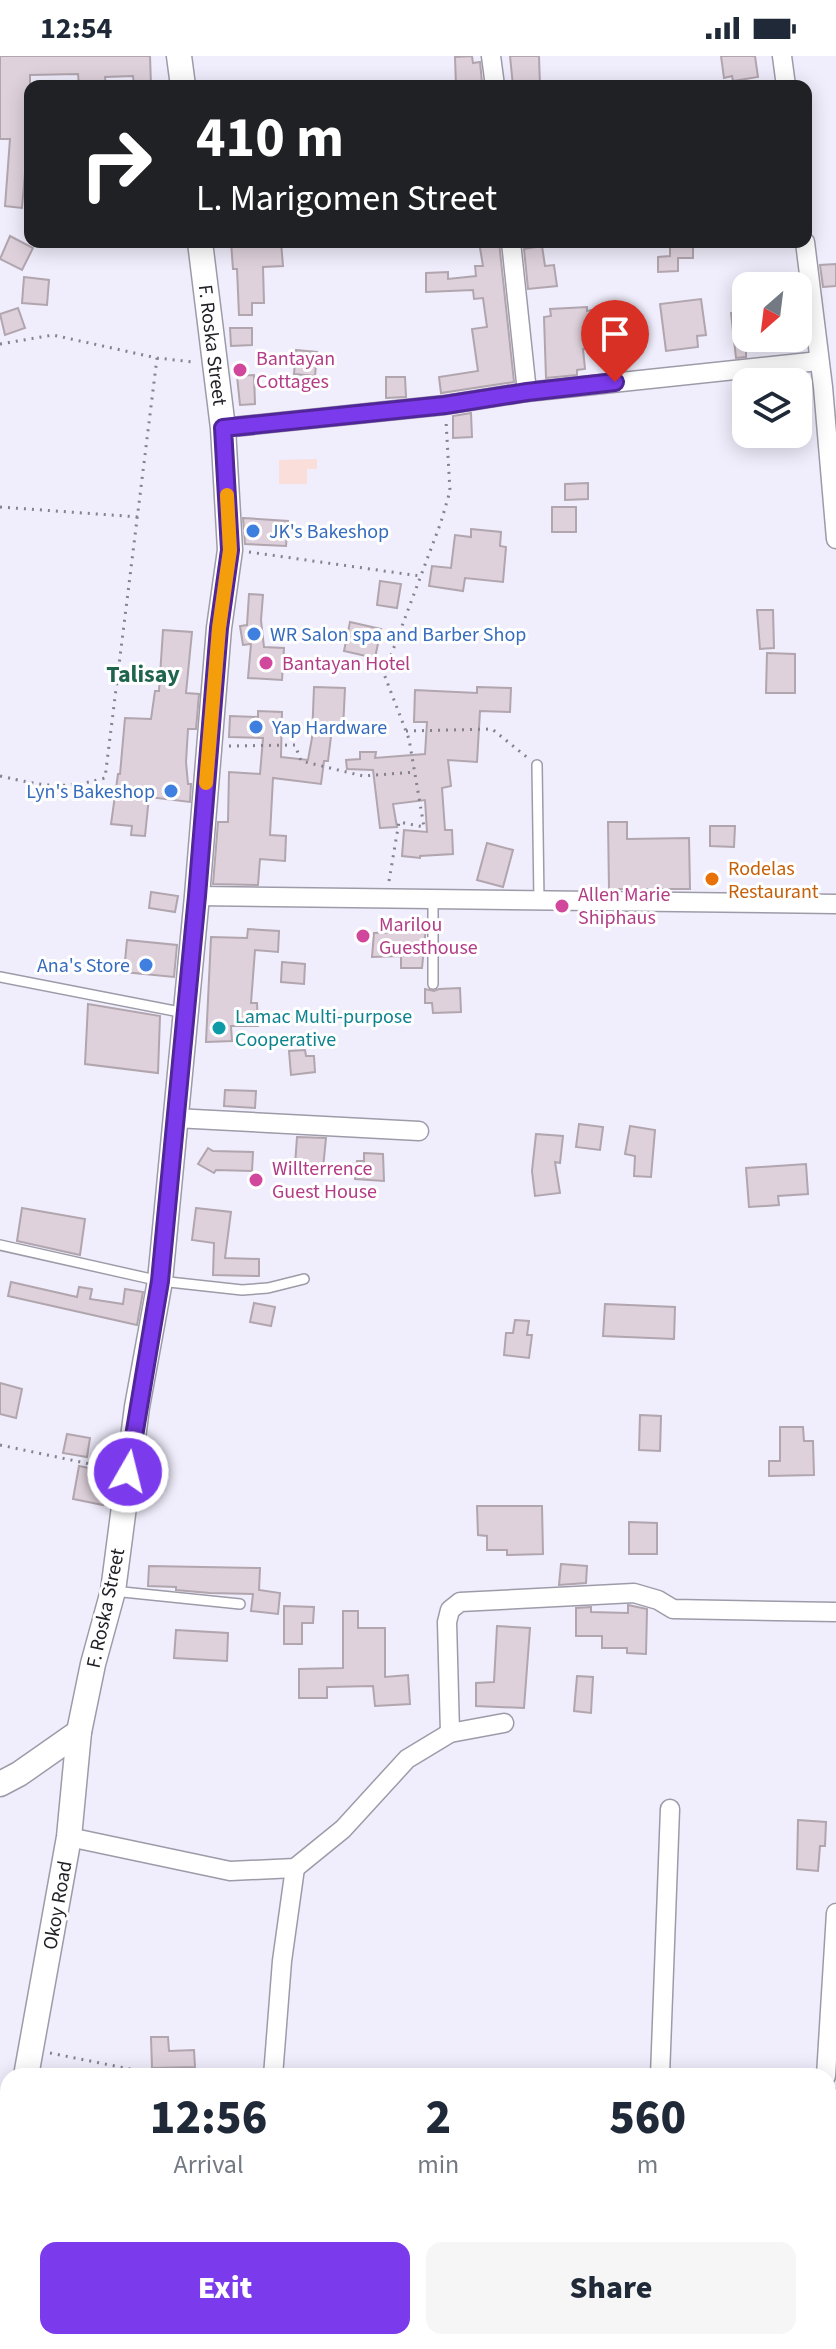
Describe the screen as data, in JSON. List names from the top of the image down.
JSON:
{
  "streets": {
    "main road": ["F. Roska Street", "Okoy Road"]
  },
  "crossings": [
    ["F. Roska Street", "Okoy Road"]
  ],
  "districts": ["Talisay"],
  "places": [
    "Bantayan Cottages",
    "JK's Bakeshop",
    "WR Salon spa and Barber Shop",
    "Bantayan Hotel",
    "Yap Hardware",
    "Lyn's Bakeshop",
    "Rodelas Restaurant",
    "Allen Marie Shiphaus",
    "Marilou Guesthouse",
    "Ana's Store",
    "Lamac Multi-purpose Cooperative",
    "Willterrence Guest House"
  ],
  "north": "bottom left",
  "page": {
    "status": "12:54",
    "turn": ["410 m", "L. Marigomen Street"],
    "eta": [
      "12:56",
      "Arrival",
      "2",
      "min",
      "560",
      "m"
    ],
    "buttons": ["Exit", "Share"]
  }
}
